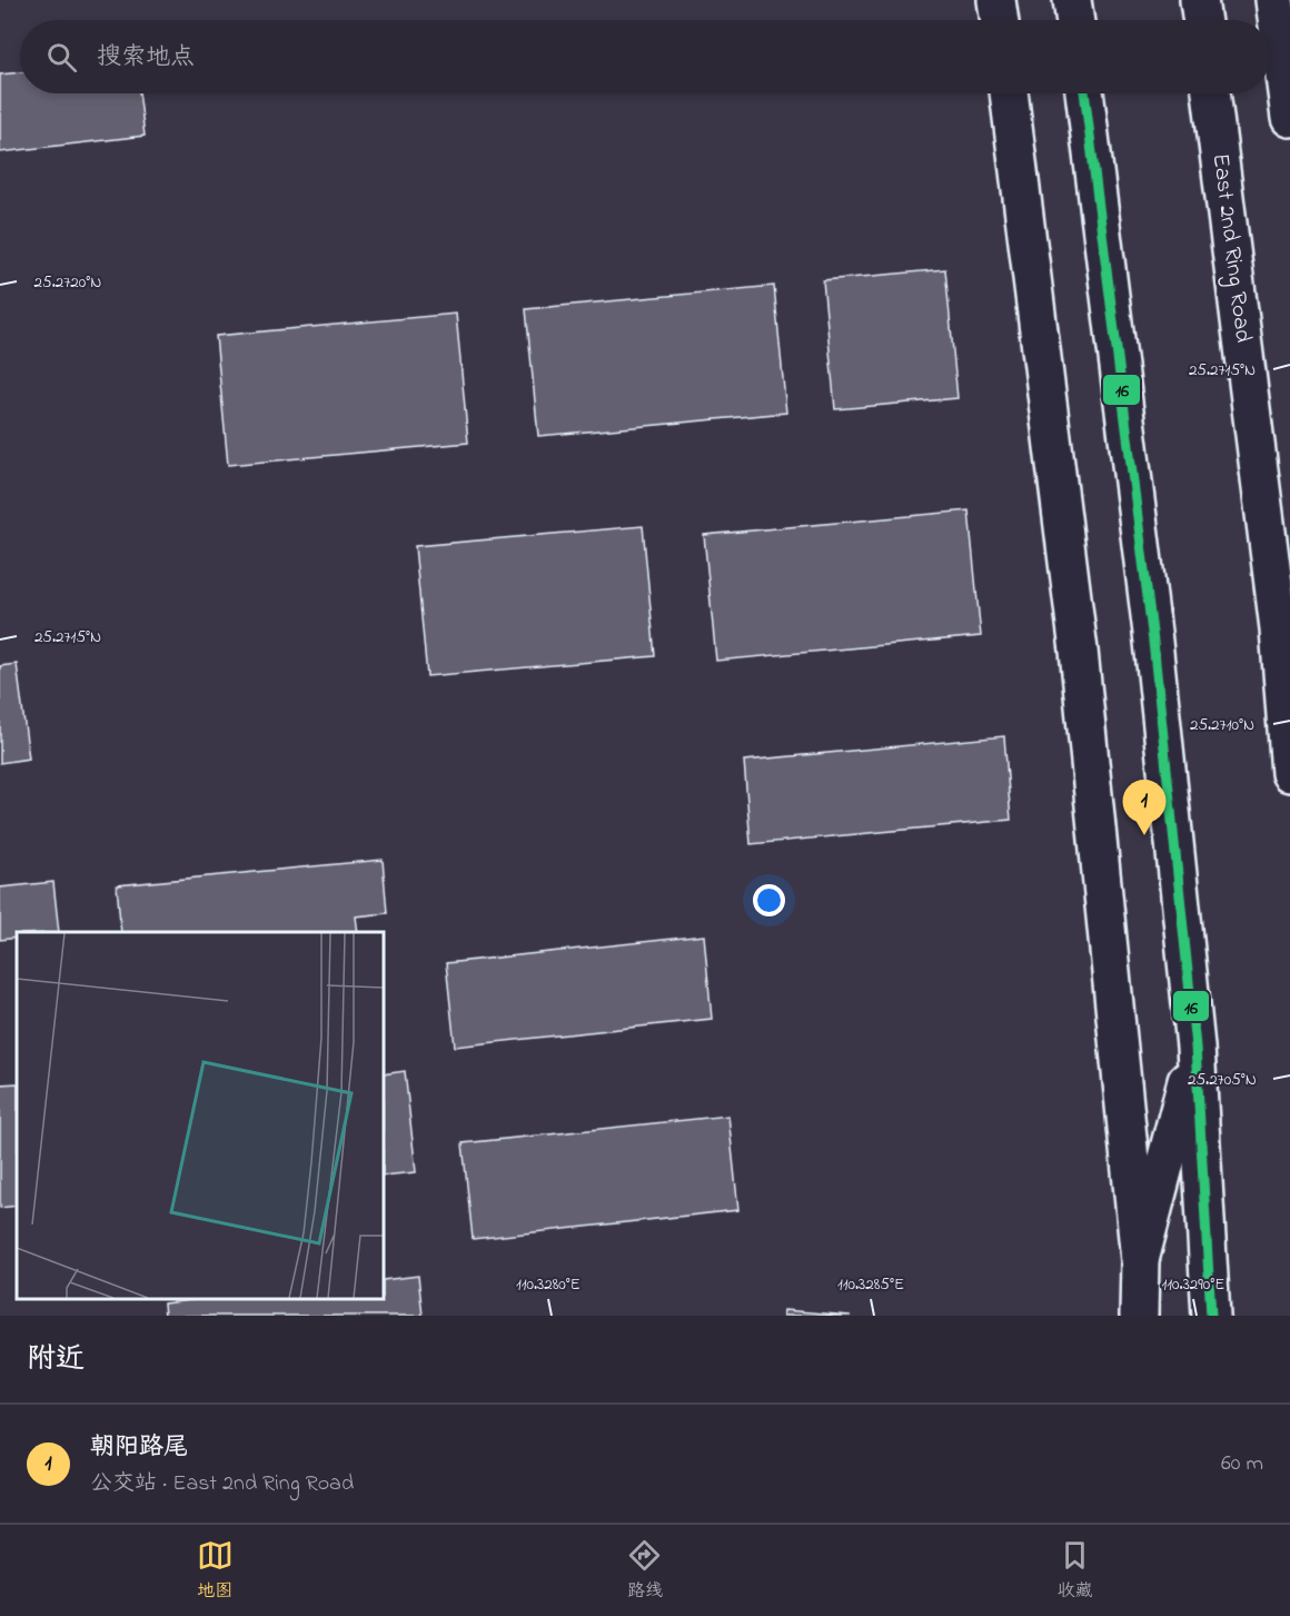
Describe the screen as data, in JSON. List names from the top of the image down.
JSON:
{
  "streets": {
    "main road": ["East 2nd Ring Road"]
  },
  "lines": ["transit line 16"],
  "page": {
    "search": "搜索地点",
    "pins": "1",
    "heading": "附近",
    "list": [
      {
        "mark": "1",
        "name": "朝阳路尾",
        "note": "公交站 · East 2nd Ring Road",
        "value": "60 m"
      }
    ],
    "nav": ["地图", "路线", "收藏"]
  },
  "coordinates": [
    "25.2720°N",
    "25.2715°N",
    "25.2710°N",
    "25.2705°N",
    "110.3280°E",
    "110.3285°E",
    "110.3290°E"
  ]
}
